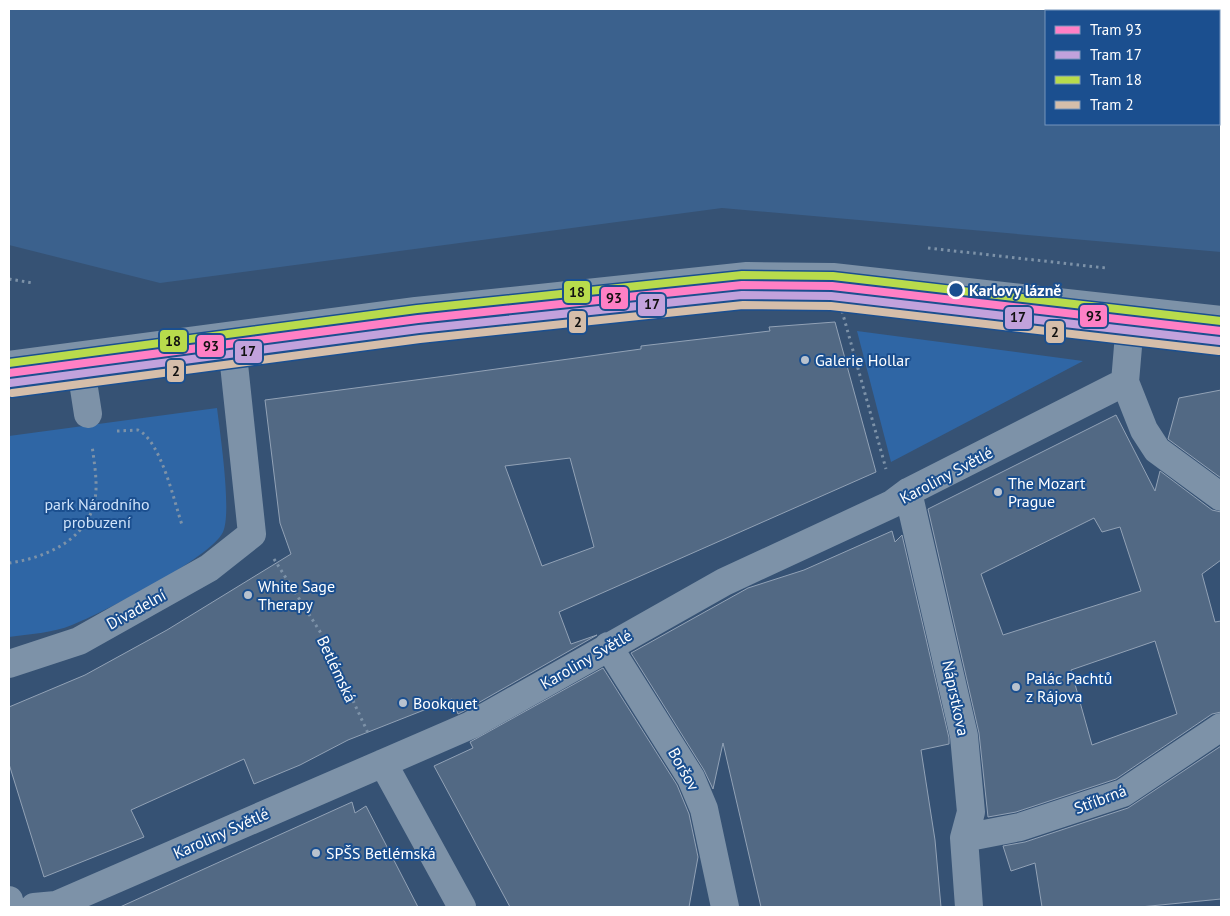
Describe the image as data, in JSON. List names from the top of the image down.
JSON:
{
  "streets": {
    "street": [
      "Karoliny Světlé",
      "Divadelní",
      "Náprstkova",
      "Boršov",
      "Stříbrná"
    ],
    "path": ["Betlémská"]
  },
  "crossings": [
    ["Karoliny Světlé", "Betlémská"],
    ["Karoliny Světlé", "Náprstkova"],
    ["Karoliny Světlé", "Boršov"],
    ["Divadelní", "Betlémská"],
    ["Náprstkova", "Stříbrná"]
  ],
  "parks": ["park Národního probuzení"],
  "places": [
    "Karlovy lázně",
    "Galerie Hollar",
    "The Mozart Prague",
    "White Sage Therapy",
    "Palác Pachtů z Rájova",
    "Bookquet",
    "SPŠS Betlémská"
  ],
  "lines": [
    "tram line 18",
    "tram line 93",
    "tram line 17",
    "tram line 2"
  ],
  "legend": [
    "Tram 93",
    "Tram 17",
    "Tram 18",
    "Tram 2"
  ]
}
